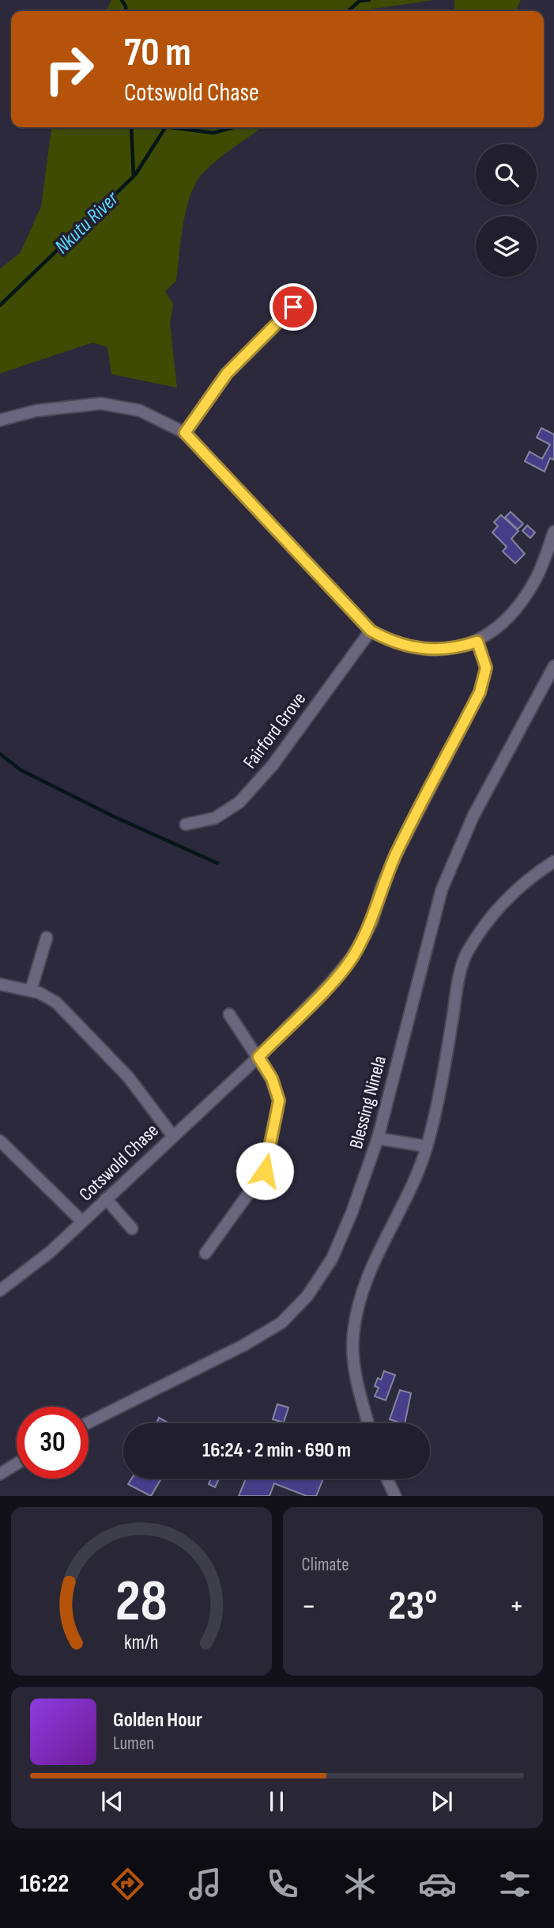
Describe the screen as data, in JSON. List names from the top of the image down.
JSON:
{
  "streets": {
    "street": ["Fairford Grove", "Blessing Ninela", "Cotswold Chase"]
  },
  "water": ["Nkutu River"],
  "page": {
    "turn": ["70 m", "Cotswold Chase"],
    "limit": "30",
    "trip": "16:24 · 2 min · 690 m",
    "tile": "Climate",
    "heat": ["−", "23°", "+"],
    "song": ["Golden Hour", "Lumen"],
    "tabs": "16:22",
    "gauge": ["28", "km/h"]
  }
}
